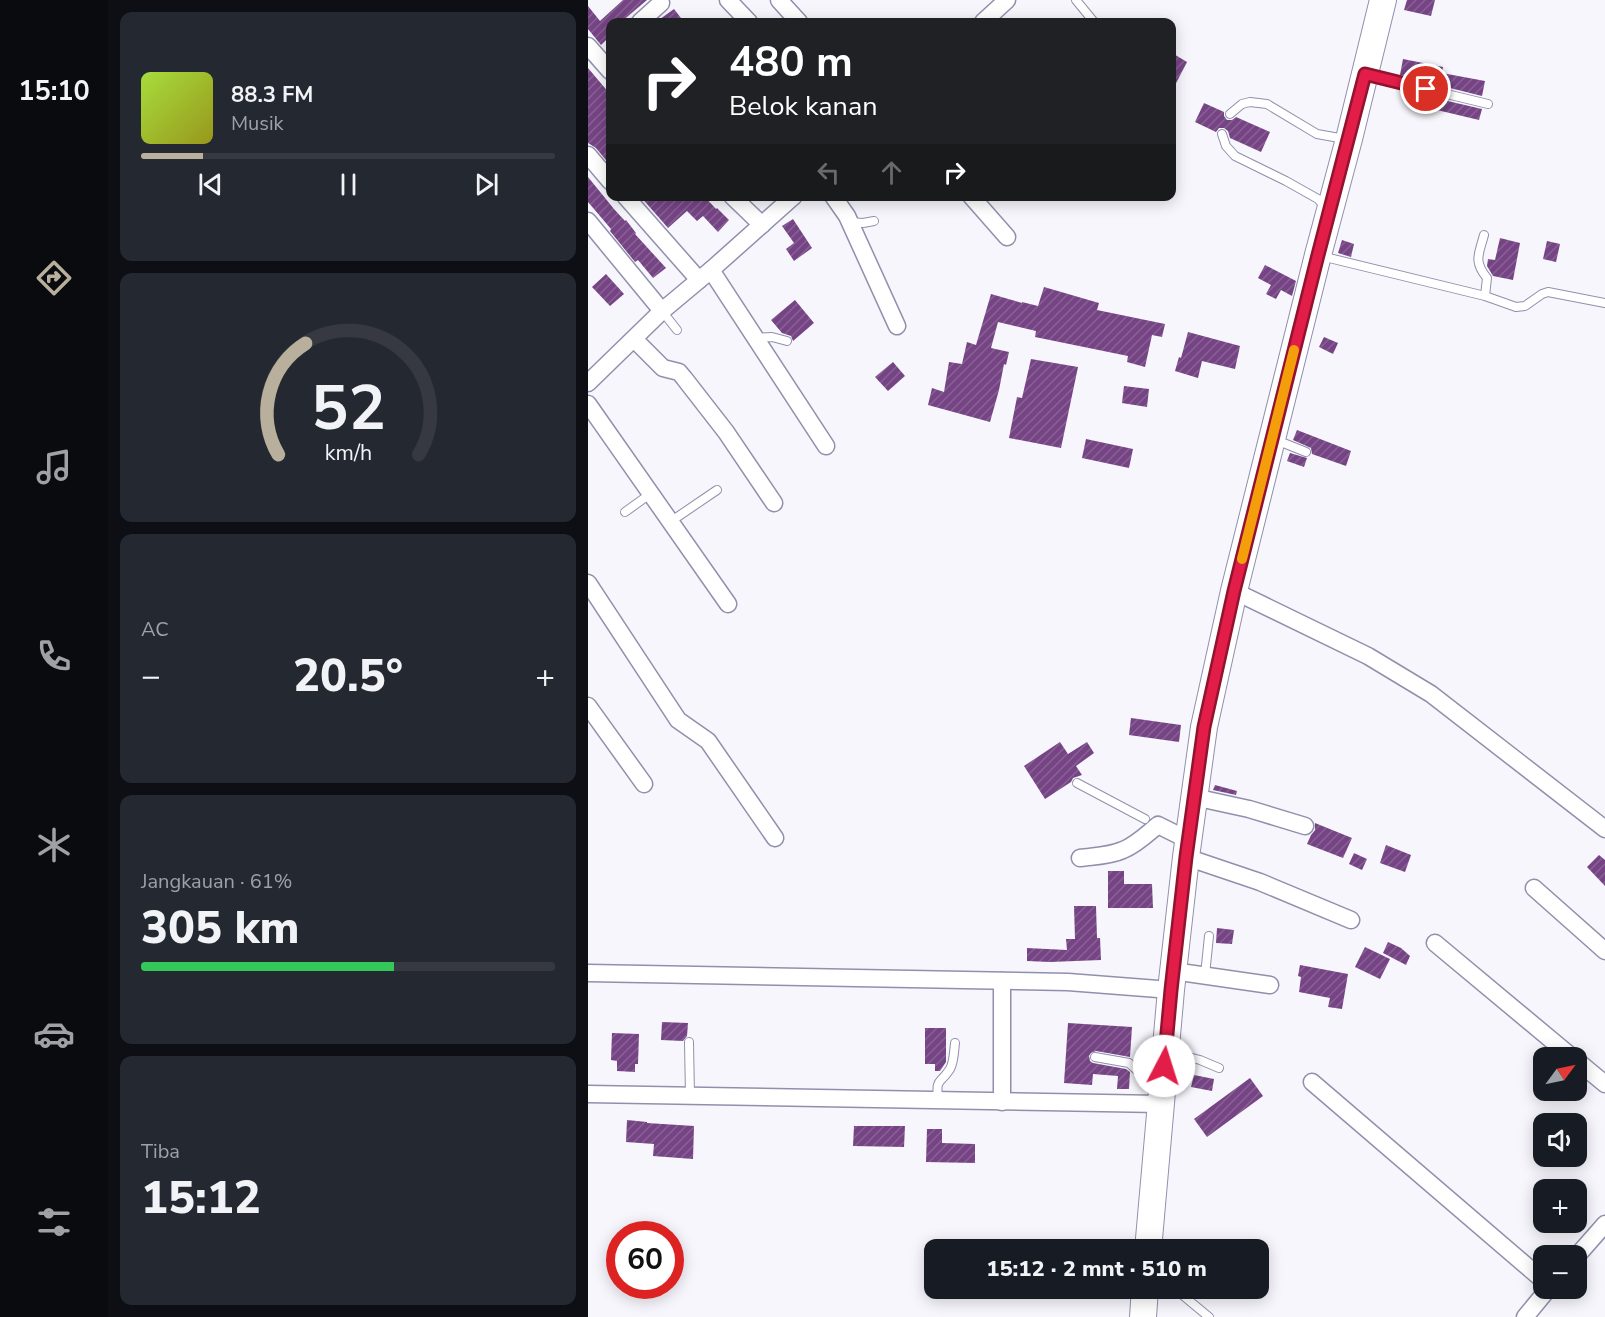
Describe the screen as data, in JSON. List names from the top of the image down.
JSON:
{
  "north": "top right",
  "page": {
    "tabs": "15:10",
    "turn": ["480 m", "Belok kanan"],
    "song": ["88.3 FM", "Musik"],
    "tile": [
      "AC",
      ["Jangkauan · 61%", "305 km"],
      ["Tiba", "15:12"]
    ],
    "heat": ["−", "20.5°", "+"],
    "map_buttons": ["+", "−"],
    "limit": "60",
    "trip": "15:12 · 2 mnt · 510 m",
    "gauge": ["52", "km/h"]
  }
}
